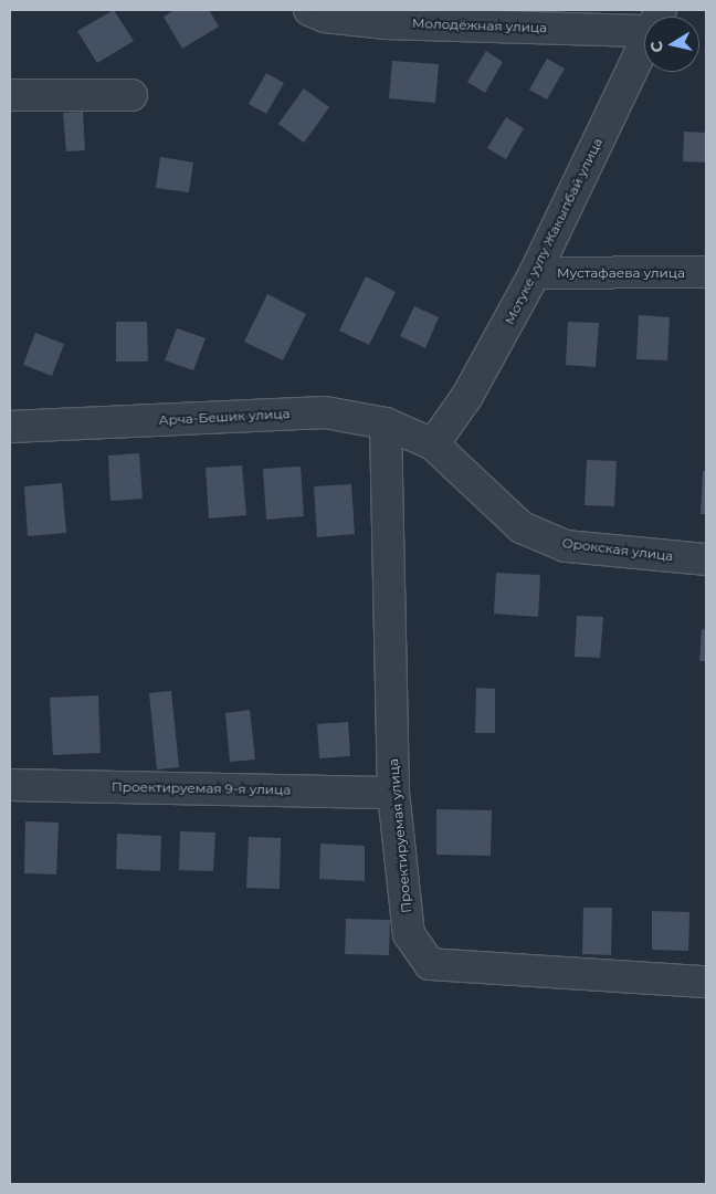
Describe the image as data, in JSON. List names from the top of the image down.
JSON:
{
  "streets": {
    "street": [
      "Молодёжная улица",
      "Мотуке уулу Жакыпбай улица",
      "Мустафаева улица",
      "Арча-Бешик улица",
      "Орокская улица",
      "Проектируемая 9-я улица",
      "Проектируемая улица"
    ]
  },
  "crossings": [
    ["Мотуке уулу Жакыпбай улица", "Мустафаева улица"],
    ["Мотуке уулу Жакыпбай улица", "Арча-Бешик улица"],
    ["Мотуке уулу Жакыпбай улица", "Орокская улица"],
    ["Арча-Бешик улица", "Орокская улица"],
    ["Арча-Бешик улица", "Проектируемая улица"],
    ["Проектируемая 9-я улица", "Проектируемая улица"]
  ],
  "north": "left"
}
